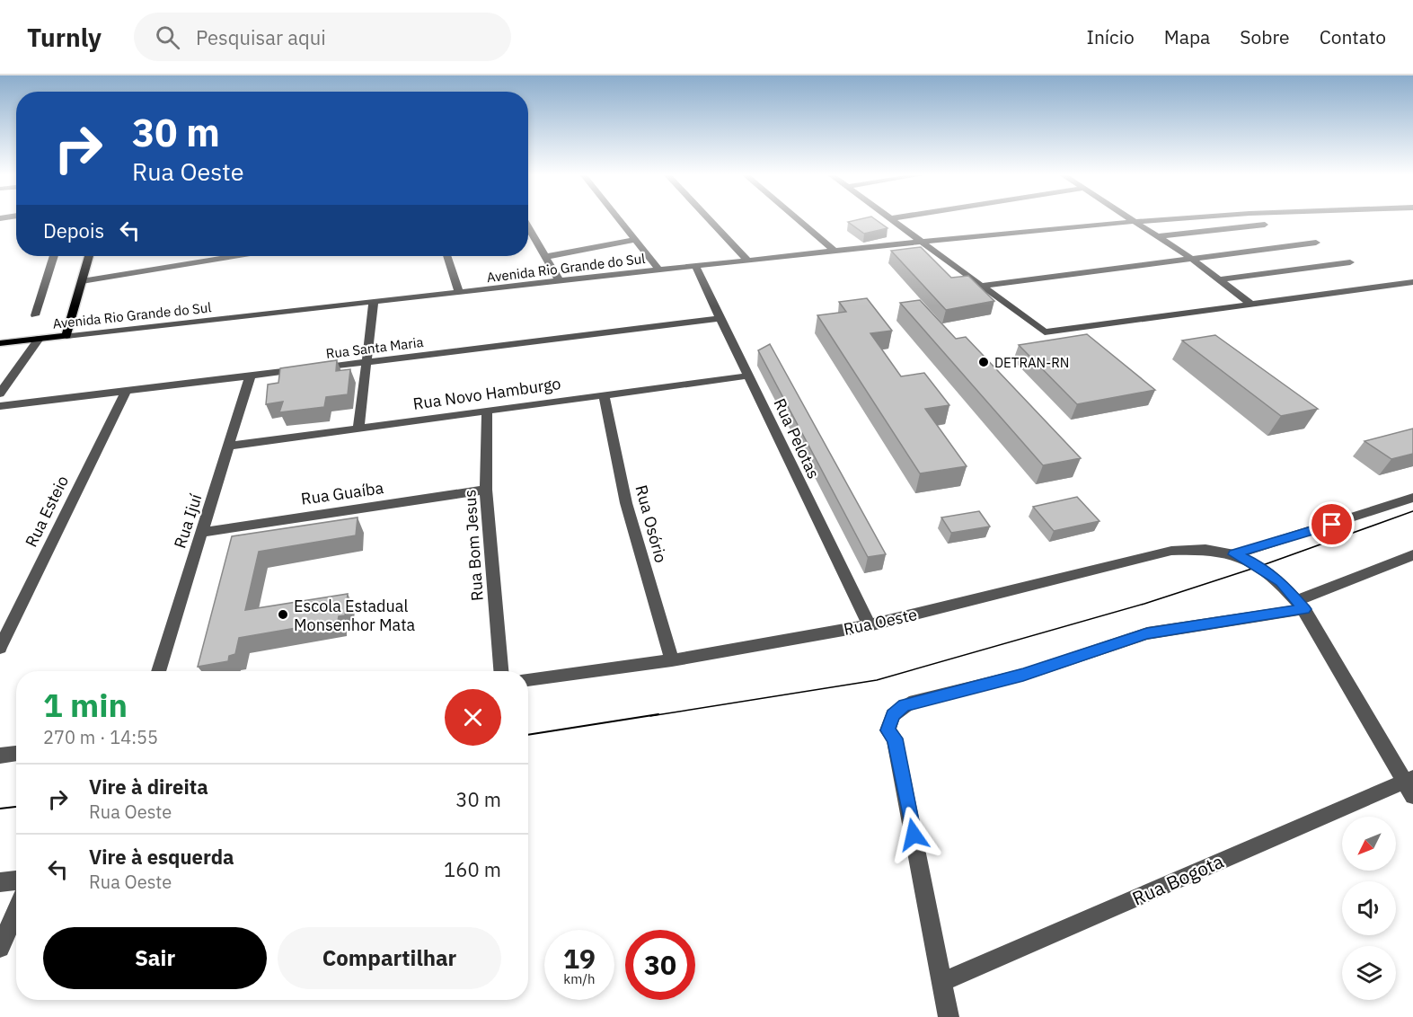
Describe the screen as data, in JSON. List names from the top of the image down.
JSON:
{
  "streets": {
    "main road": ["Avenida Rio Grande do Sul"],
    "street": [
      "Rua Santa Maria",
      "Rua Novo Hamburgo",
      "Rua Pelotas",
      "Rua Guaíba",
      "Rua Esteio",
      "Rua Ijuí",
      "Rua Osório",
      "Rua Bom Jesus",
      "Rua Oeste",
      "Rua Bogota"
    ]
  },
  "crossings": [
    ["Avenida Rio Grande do Sul", "Rua Pelotas"],
    ["Rua Santa Maria", "Rua Pelotas"],
    ["Rua Santa Maria", "Rua Esteio"],
    ["Rua Santa Maria", "Rua Ijuí"],
    ["Rua Novo Hamburgo", "Rua Pelotas"],
    ["Rua Novo Hamburgo", "Rua Ijuí"],
    ["Rua Novo Hamburgo", "Rua Osório"],
    ["Rua Novo Hamburgo", "Rua Bom Jesus"],
    ["Rua Pelotas", "Rua Oeste"],
    ["Rua Guaíba", "Rua Ijuí"],
    ["Rua Guaíba", "Rua Bom Jesus"],
    ["Rua Osório", "Rua Oeste"],
    ["Rua Oeste", "Rua Bogota"]
  ],
  "places": ["DETRAN-RN", "Escola Estadual Monsenhor Mata"],
  "north": "bottom left",
  "page": {
    "header": "Turnly",
    "search": "Pesquisar aqui",
    "nav": [
      "Início",
      "Mapa",
      "Sobre",
      "Contato"
    ],
    "turn": ["30 m", "Rua Oeste"],
    "then": "Depois",
    "heading": ["1 min", "270 m · 14:55"],
    "list": [
      {
        "name": "Vire à direita",
        "note": "Rua Oeste",
        "value": "30 m"
      },
      {
        "name": "Vire à esquerda",
        "note": "Rua Oeste",
        "value": "160 m"
      }
    ],
    "buttons": ["Sair", "Compartilhar"],
    "speed": "19 km/h",
    "limit": "30"
  }
}
